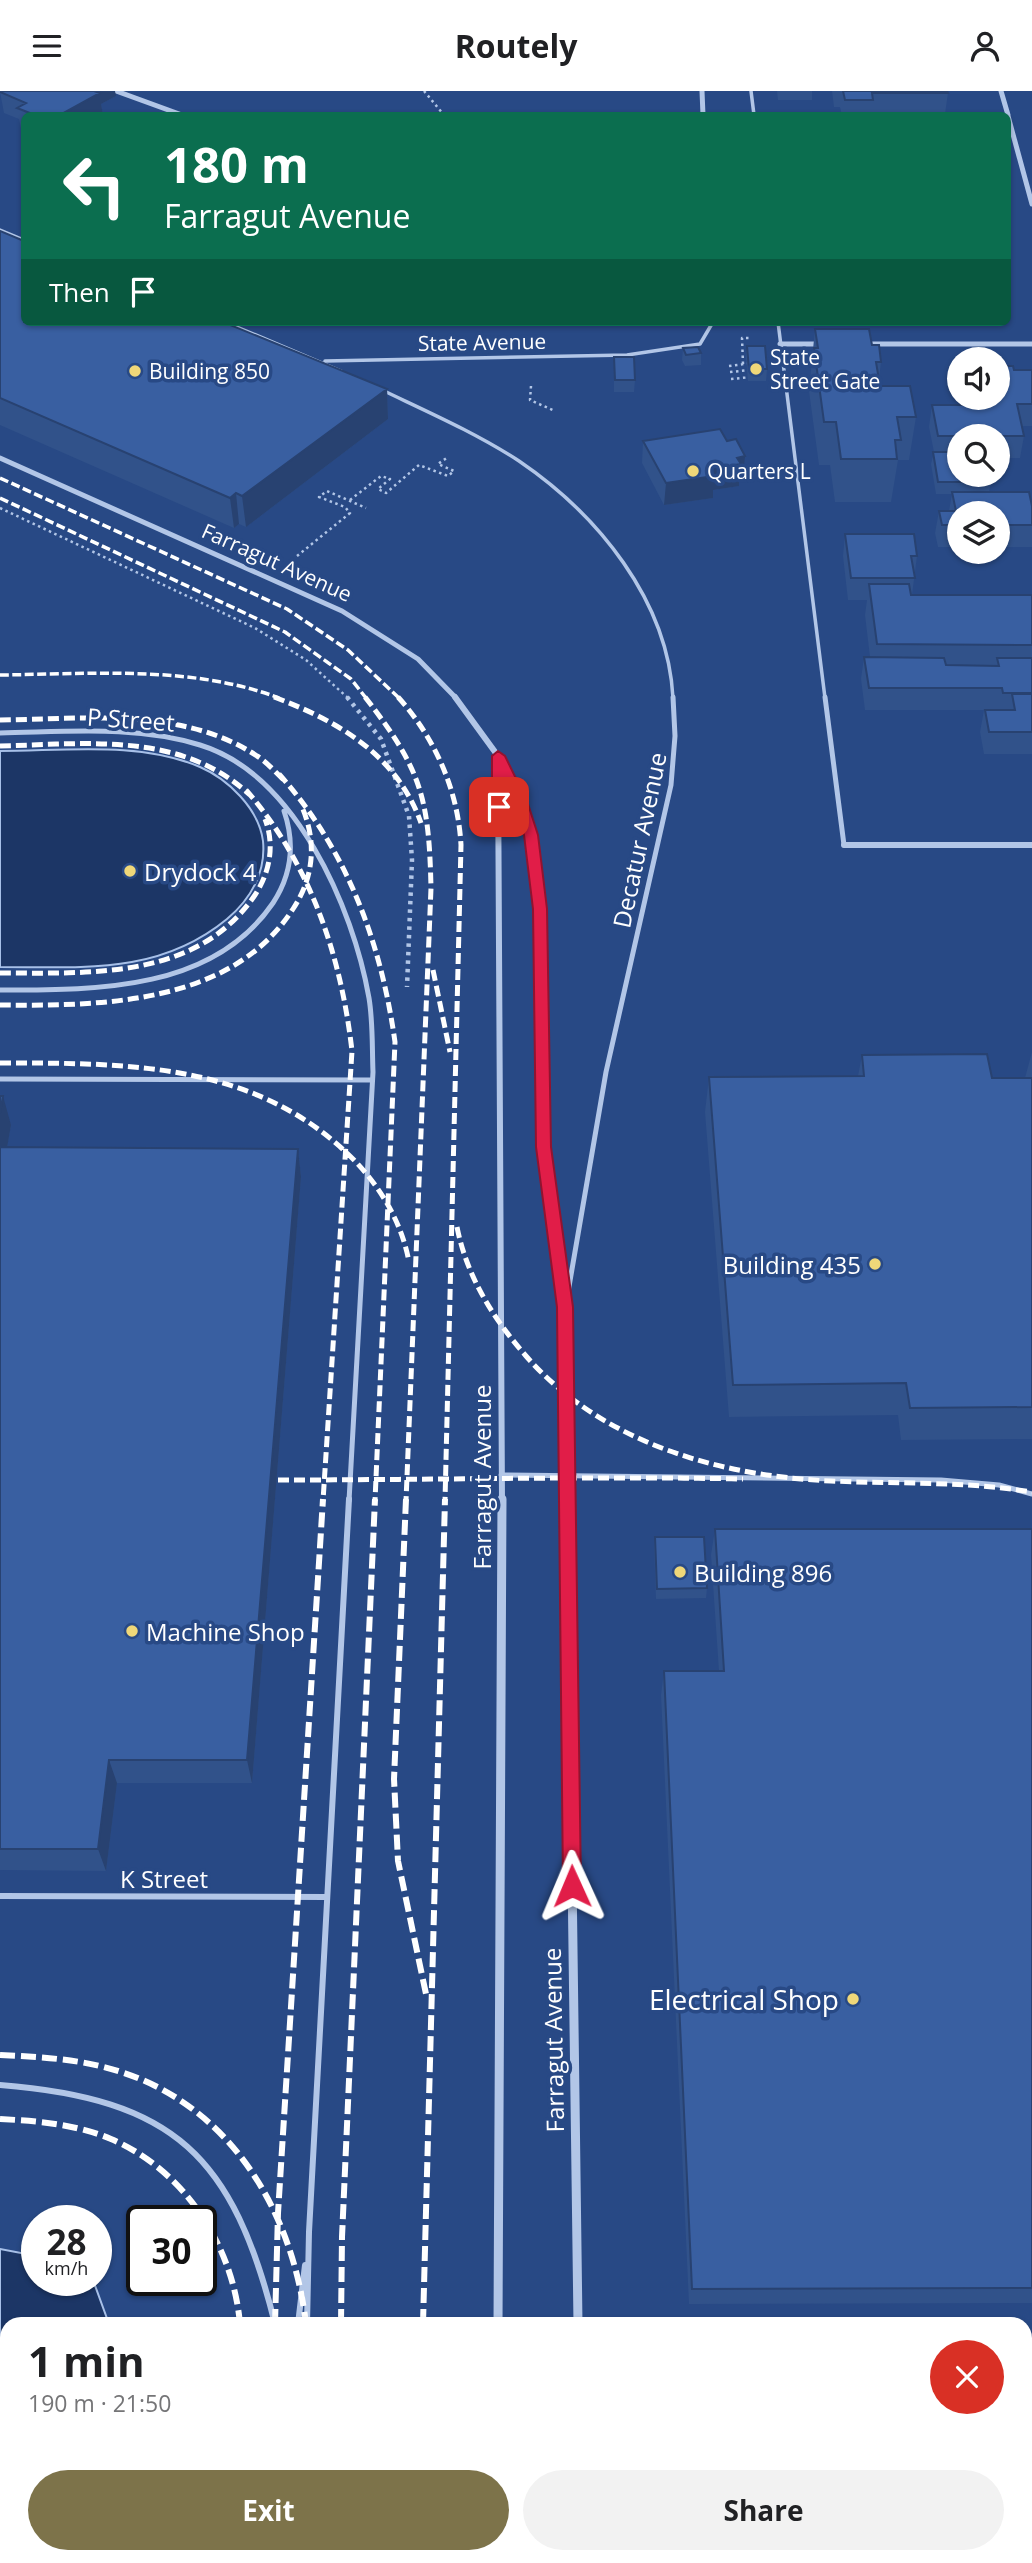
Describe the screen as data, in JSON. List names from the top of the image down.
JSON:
{
  "streets": {
    "street": ["Farragut Avenue"],
    "lane": [
      "State Avenue",
      "P Street",
      "Decatur Avenue",
      "K Street"
    ]
  },
  "crossings": [
    ["Farragut Avenue", "Decatur Avenue"]
  ],
  "places": [
    "State Street Gate",
    "Building 850",
    "Quarters L",
    "Drydock 4",
    "Building 435",
    "Building 896",
    "Machine Shop",
    "Electrical Shop"
  ],
  "page": {
    "header": "Routely",
    "turn": ["180 m", "Farragut Avenue"],
    "then": "Then",
    "speed": "28 km/h",
    "limit": "30",
    "heading": ["1 min", "190 m · 21:50"],
    "buttons": ["Exit", "Share"]
  }
}
